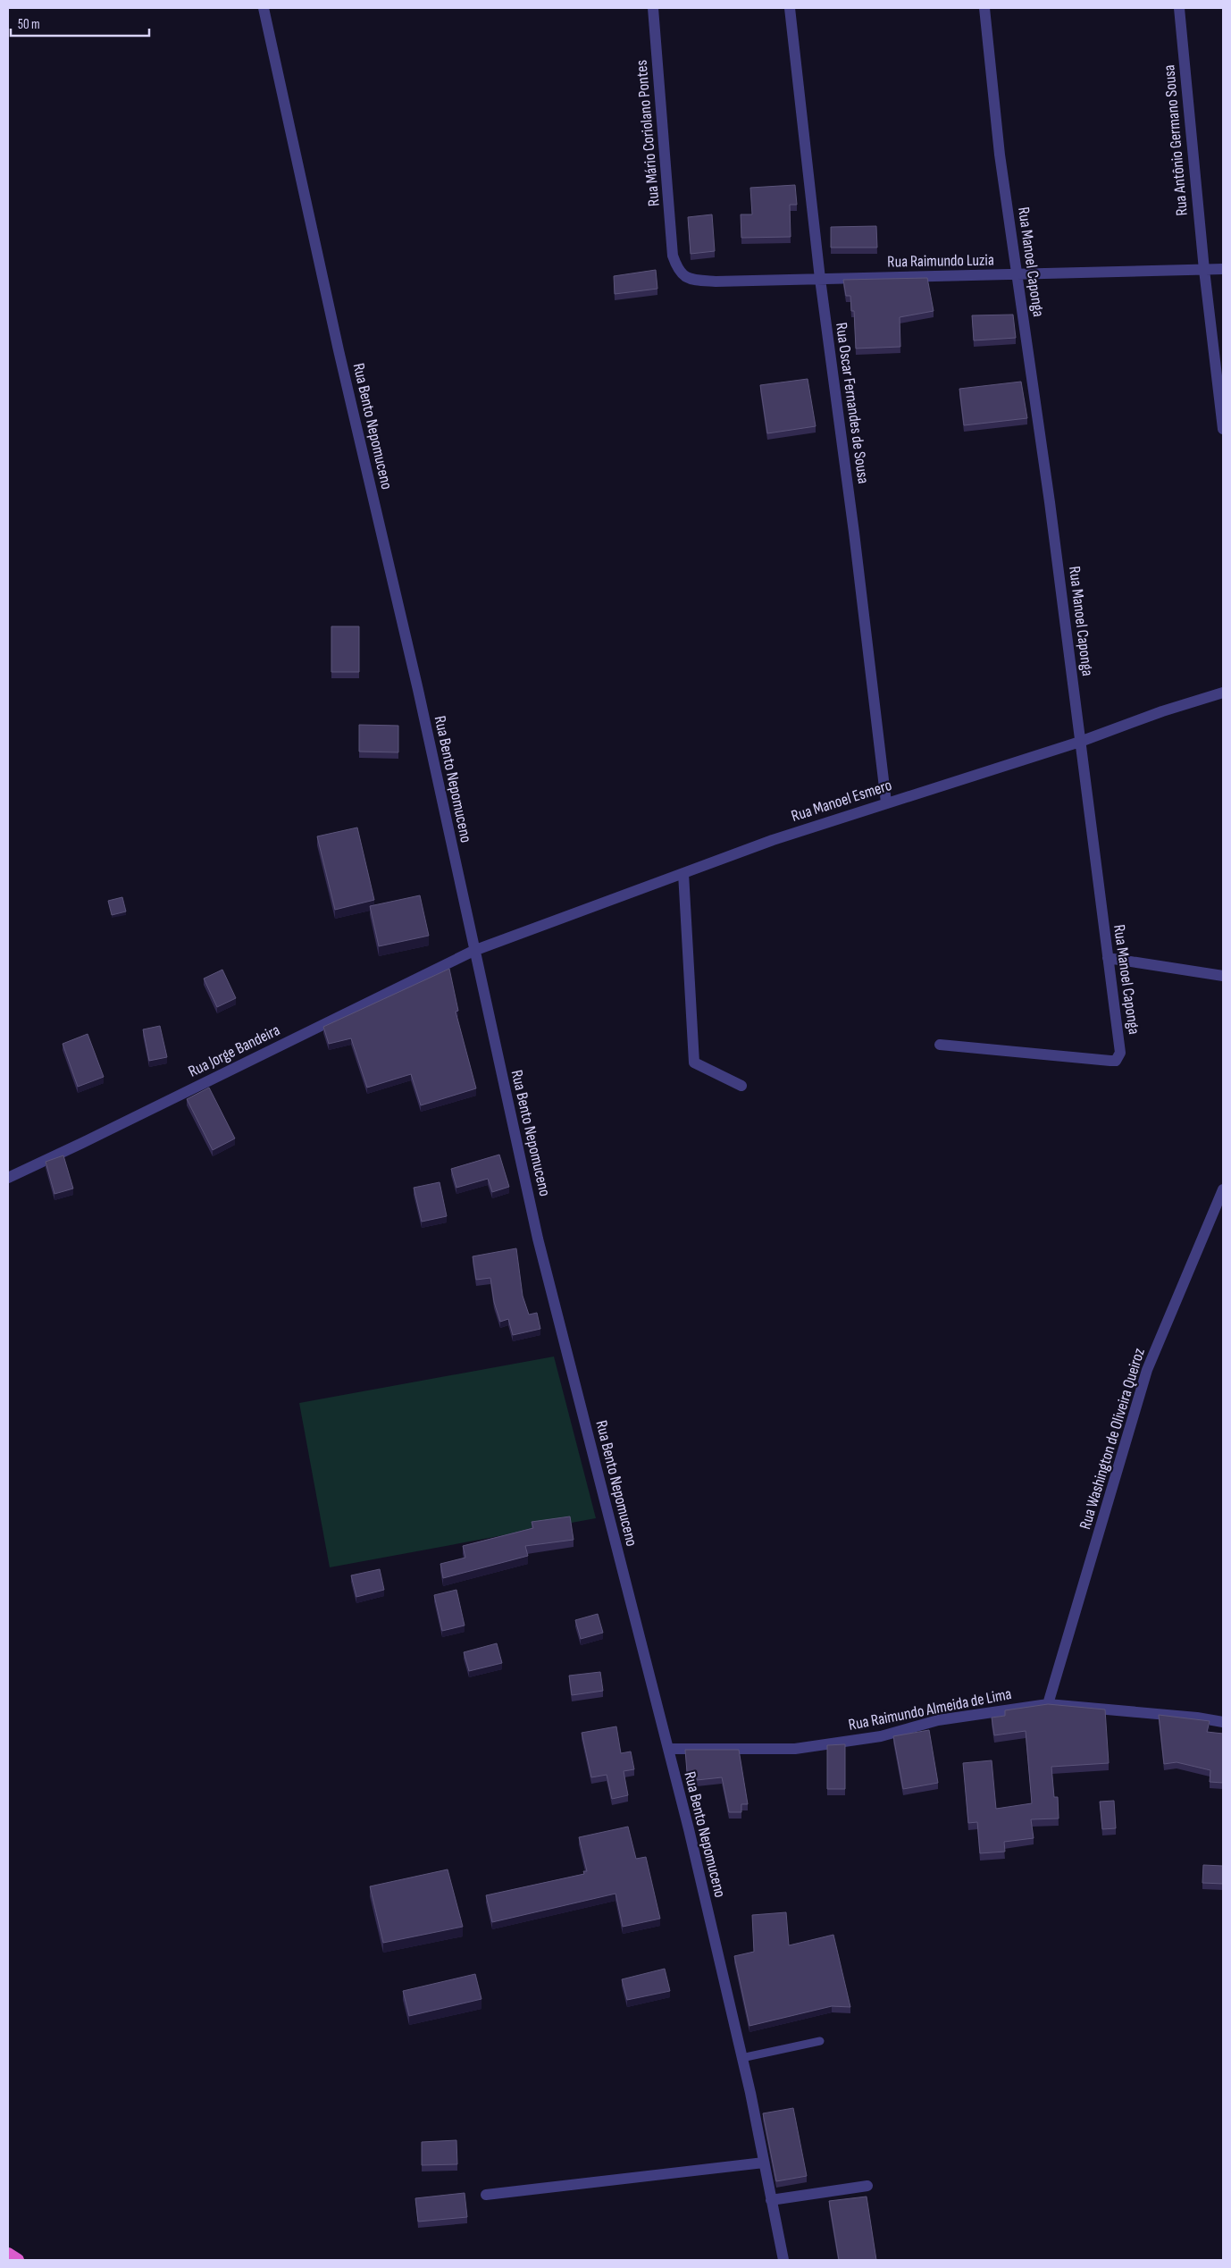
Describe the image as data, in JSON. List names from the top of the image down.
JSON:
{
  "streets": {
    "street": [
      "Rua Mário Coriolano Pontes",
      "Rua Antônio Germano Sousa",
      "Rua Raimundo Luzia",
      "Rua Manoel Caponga",
      "Rua Oscar Fernandes de Sousa",
      "Rua Bento Nepomuceno",
      "Rua Manoel Esmero",
      "Rua Jorge Bandeira",
      "Rua Washington de Oliveira Queiroz",
      "Rua Raimundo Almeida de Lima"
    ]
  },
  "crossings": [
    ["Rua Mário Coriolano Pontes", "Rua Raimundo Luzia"],
    ["Rua Antônio Germano Sousa", "Rua Raimundo Luzia"],
    ["Rua Raimundo Luzia", "Rua Manoel Caponga"],
    ["Rua Raimundo Luzia", "Rua Oscar Fernandes de Sousa"],
    ["Rua Manoel Caponga", "Rua Manoel Esmero"],
    ["Rua Oscar Fernandes de Sousa", "Rua Manoel Esmero"],
    ["Rua Bento Nepomuceno", "Rua Manoel Esmero"],
    ["Rua Bento Nepomuceno", "Rua Jorge Bandeira"],
    ["Rua Bento Nepomuceno", "Rua Raimundo Almeida de Lima"],
    ["Rua Manoel Esmero", "Rua Jorge Bandeira"],
    ["Rua Washington de Oliveira Queiroz", "Rua Raimundo Almeida de Lima"]
  ],
  "scale_bar": "50 m"
}
